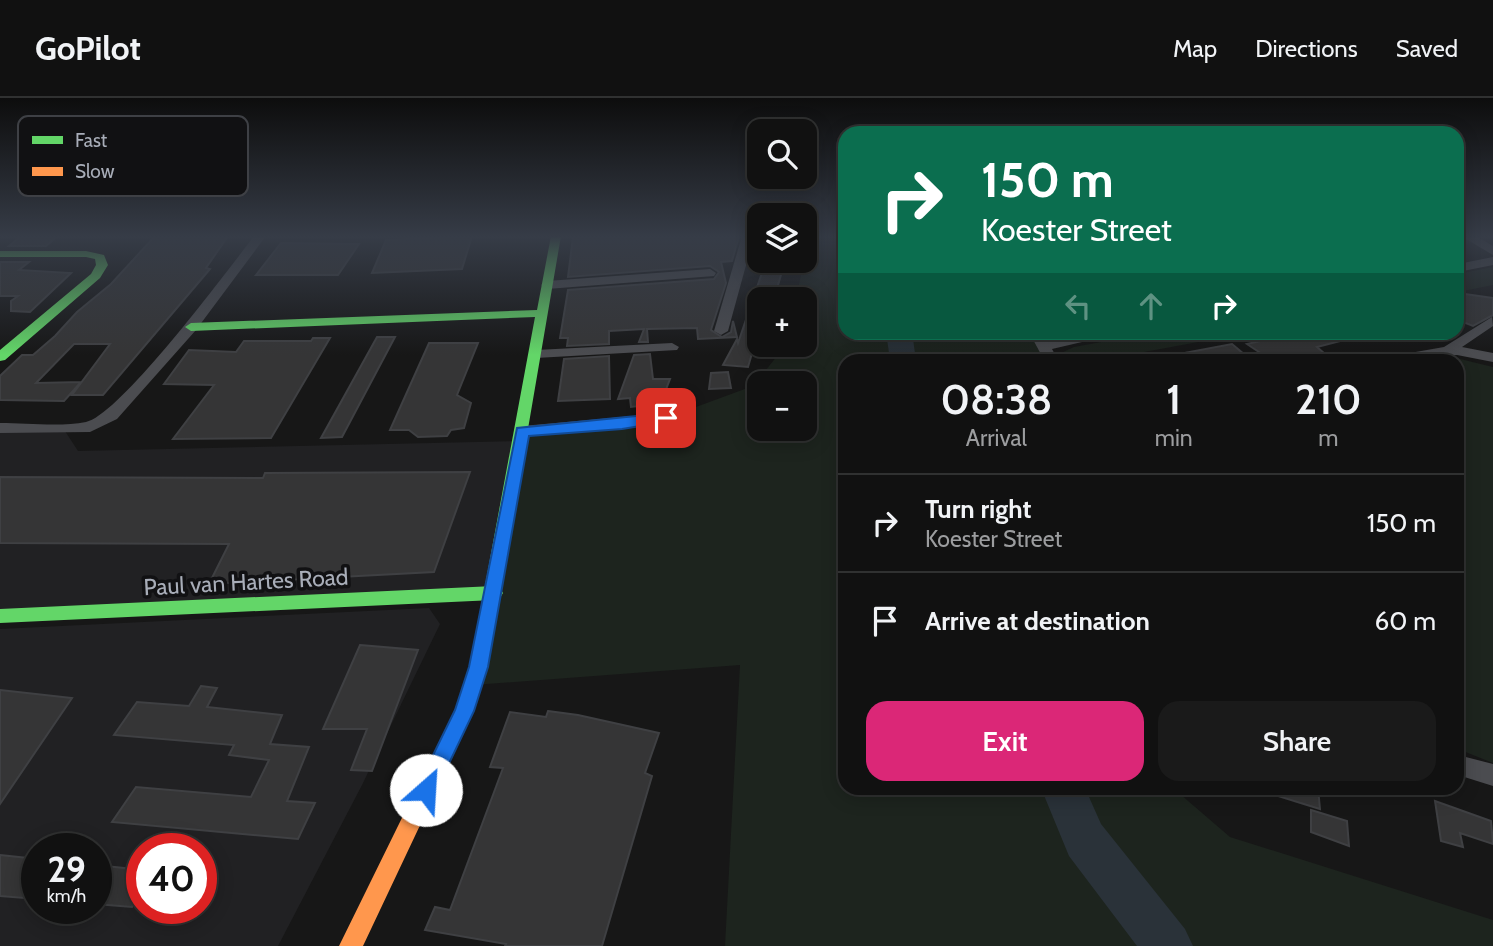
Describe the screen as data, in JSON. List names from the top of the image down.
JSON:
{
  "streets": {
    "street": ["Paul van Hartes Road"]
  },
  "legend": ["Fast", "Slow"],
  "page": {
    "header": "GoPilot",
    "nav": ["Map", "Directions", "Saved"],
    "map_buttons": ["+", "−"],
    "turn": ["150 m", "Koester Street"],
    "eta": [
      "08:38",
      "Arrival",
      "1",
      "min",
      "210",
      "m"
    ],
    "list": [
      {
        "name": "Turn right",
        "note": "Koester Street",
        "value": "150 m"
      },
      {
        "name": "Arrive at destination",
        "value": "60 m"
      }
    ],
    "buttons": ["Exit", "Share"],
    "speed": "29 km/h",
    "limit": "40"
  }
}
